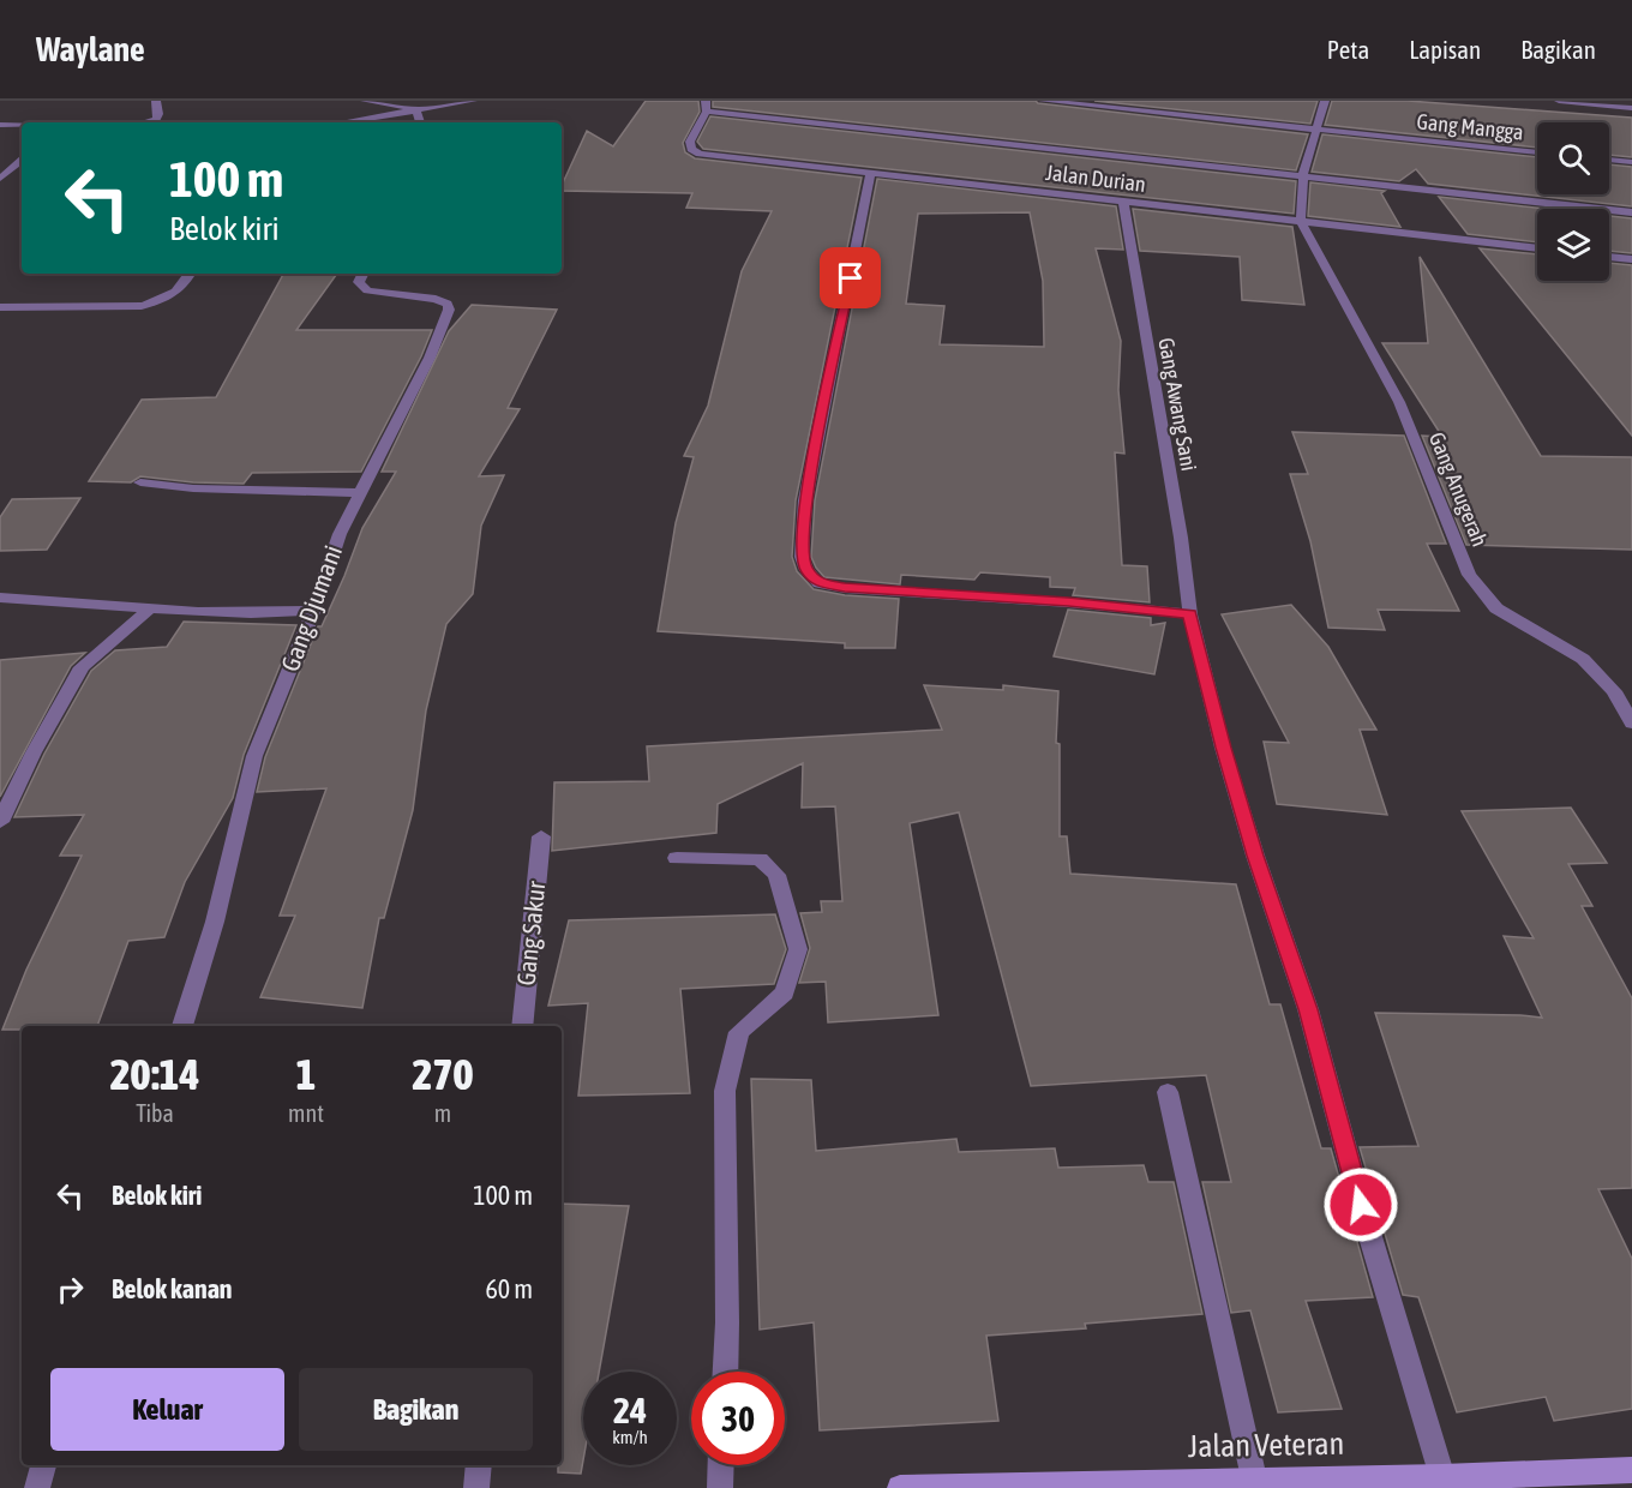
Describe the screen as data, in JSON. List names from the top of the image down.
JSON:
{
  "streets": {
    "street": [
      "Gang Mangga",
      "Jalan Durian",
      "Gang Awang Sani",
      "Gang Anugerah",
      "Gang Djumani",
      "Gang Sakur",
      "Jalan Veteran"
    ]
  },
  "crossings": [
    ["Jalan Durian", "Gang Awang Sani"],
    ["Jalan Durian", "Gang Anugerah"],
    ["Gang Awang Sani", "Jalan Veteran"]
  ],
  "page": {
    "header": "Waylane",
    "nav": ["Peta", "Lapisan", "Bagikan"],
    "turn": ["100 m", "Belok kiri"],
    "eta": [
      "20:14",
      "Tiba",
      "1",
      "mnt",
      "270",
      "m"
    ],
    "list": [
      {
        "name": "Belok kiri",
        "value": "100 m"
      },
      {
        "name": "Belok kanan",
        "value": "60 m"
      }
    ],
    "buttons": ["Keluar", "Bagikan"],
    "speed": "24 km/h",
    "limit": "30"
  }
}
